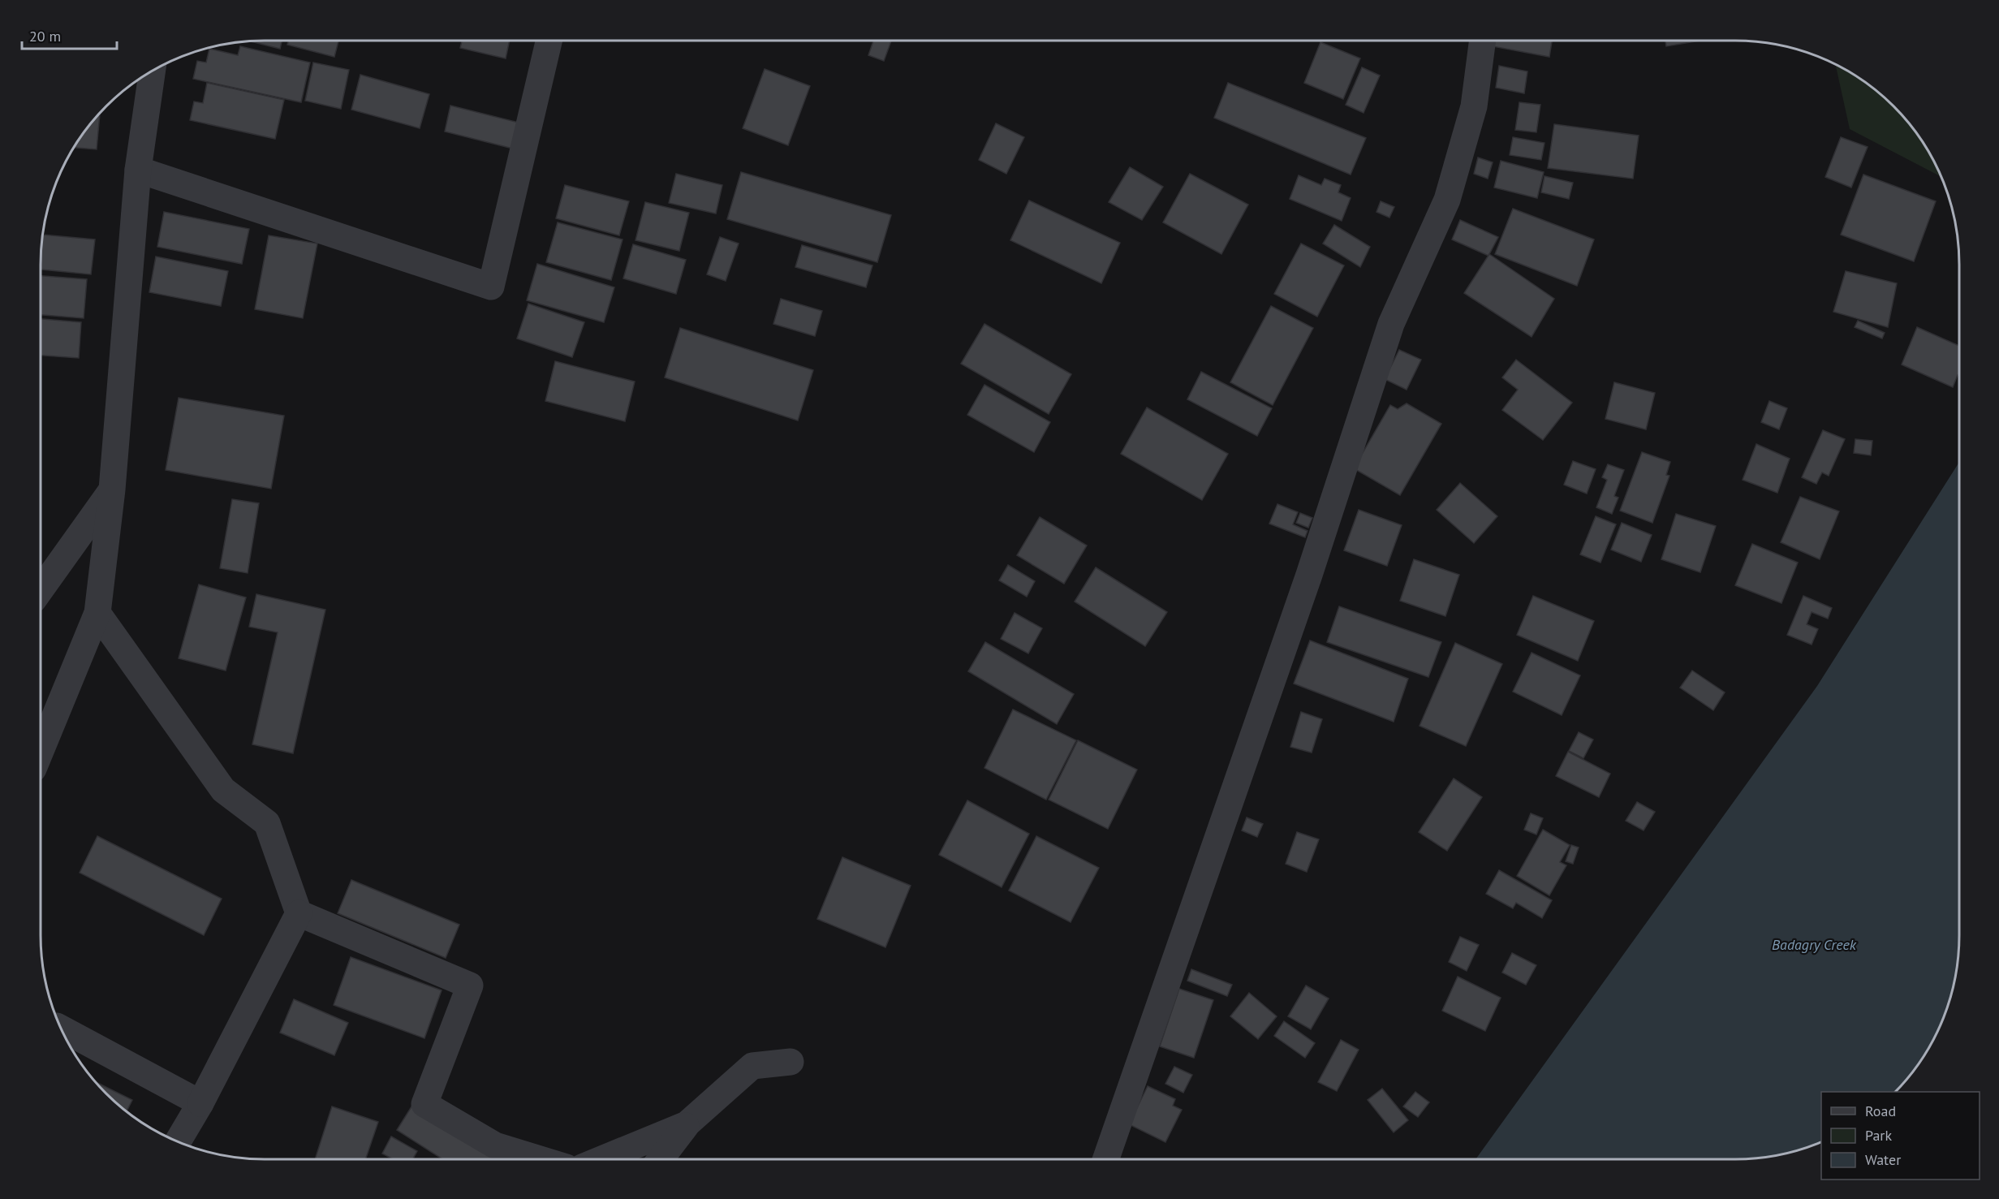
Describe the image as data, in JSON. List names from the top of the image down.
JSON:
{
  "water": ["Badagry Creek"],
  "legend": ["Road", "Park", "Water"],
  "scale_bar": "20 m"
}
